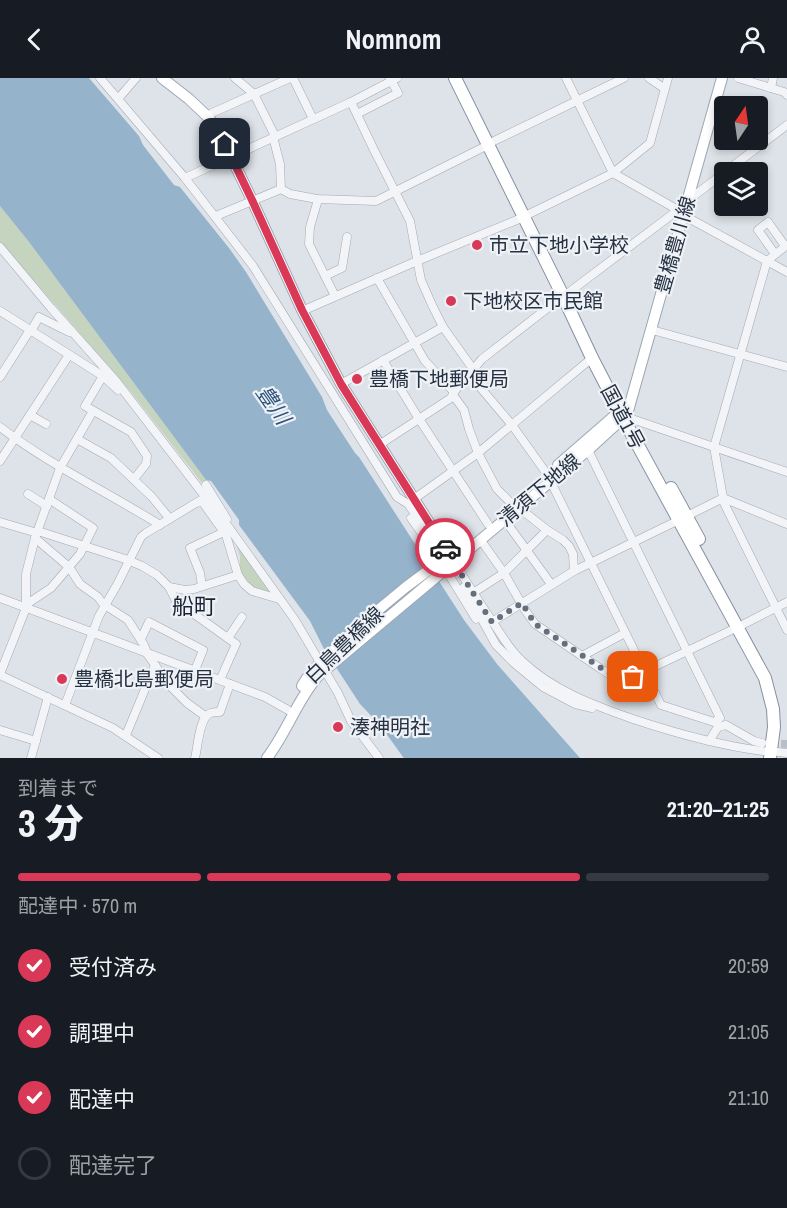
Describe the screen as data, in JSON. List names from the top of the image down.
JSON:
{
  "streets": {
    "highway": ["国道1号"],
    "main road": ["豊橋豊川線", "清須下地線", "白鳥豊橋線"]
  },
  "crossings": [
    ["豊橋豊川線", "国道1号"],
    ["豊橋豊川線", "清須下地線"],
    ["国道1号", "清須下地線"],
    ["清須下地線", "白鳥豊橋線"]
  ],
  "districts": ["船町"],
  "water": ["豊川"],
  "places": [
    "市立下地小学校",
    "下地校区市民館",
    "豊橋下地郵便局",
    "豊橋北島郵便局",
    "湊神明社"
  ],
  "north": "top",
  "page": {
    "header": "Nomnom",
    "heading": ["3 分", "到着まで", "21:20–21:25"],
    "bar": "配達中 · 570 m",
    "list": [
      ["受付済み", "20:59"],
      ["調理中", "21:05"],
      ["配達中", "21:10"],
      "配達完了"
    ]
  }
}
